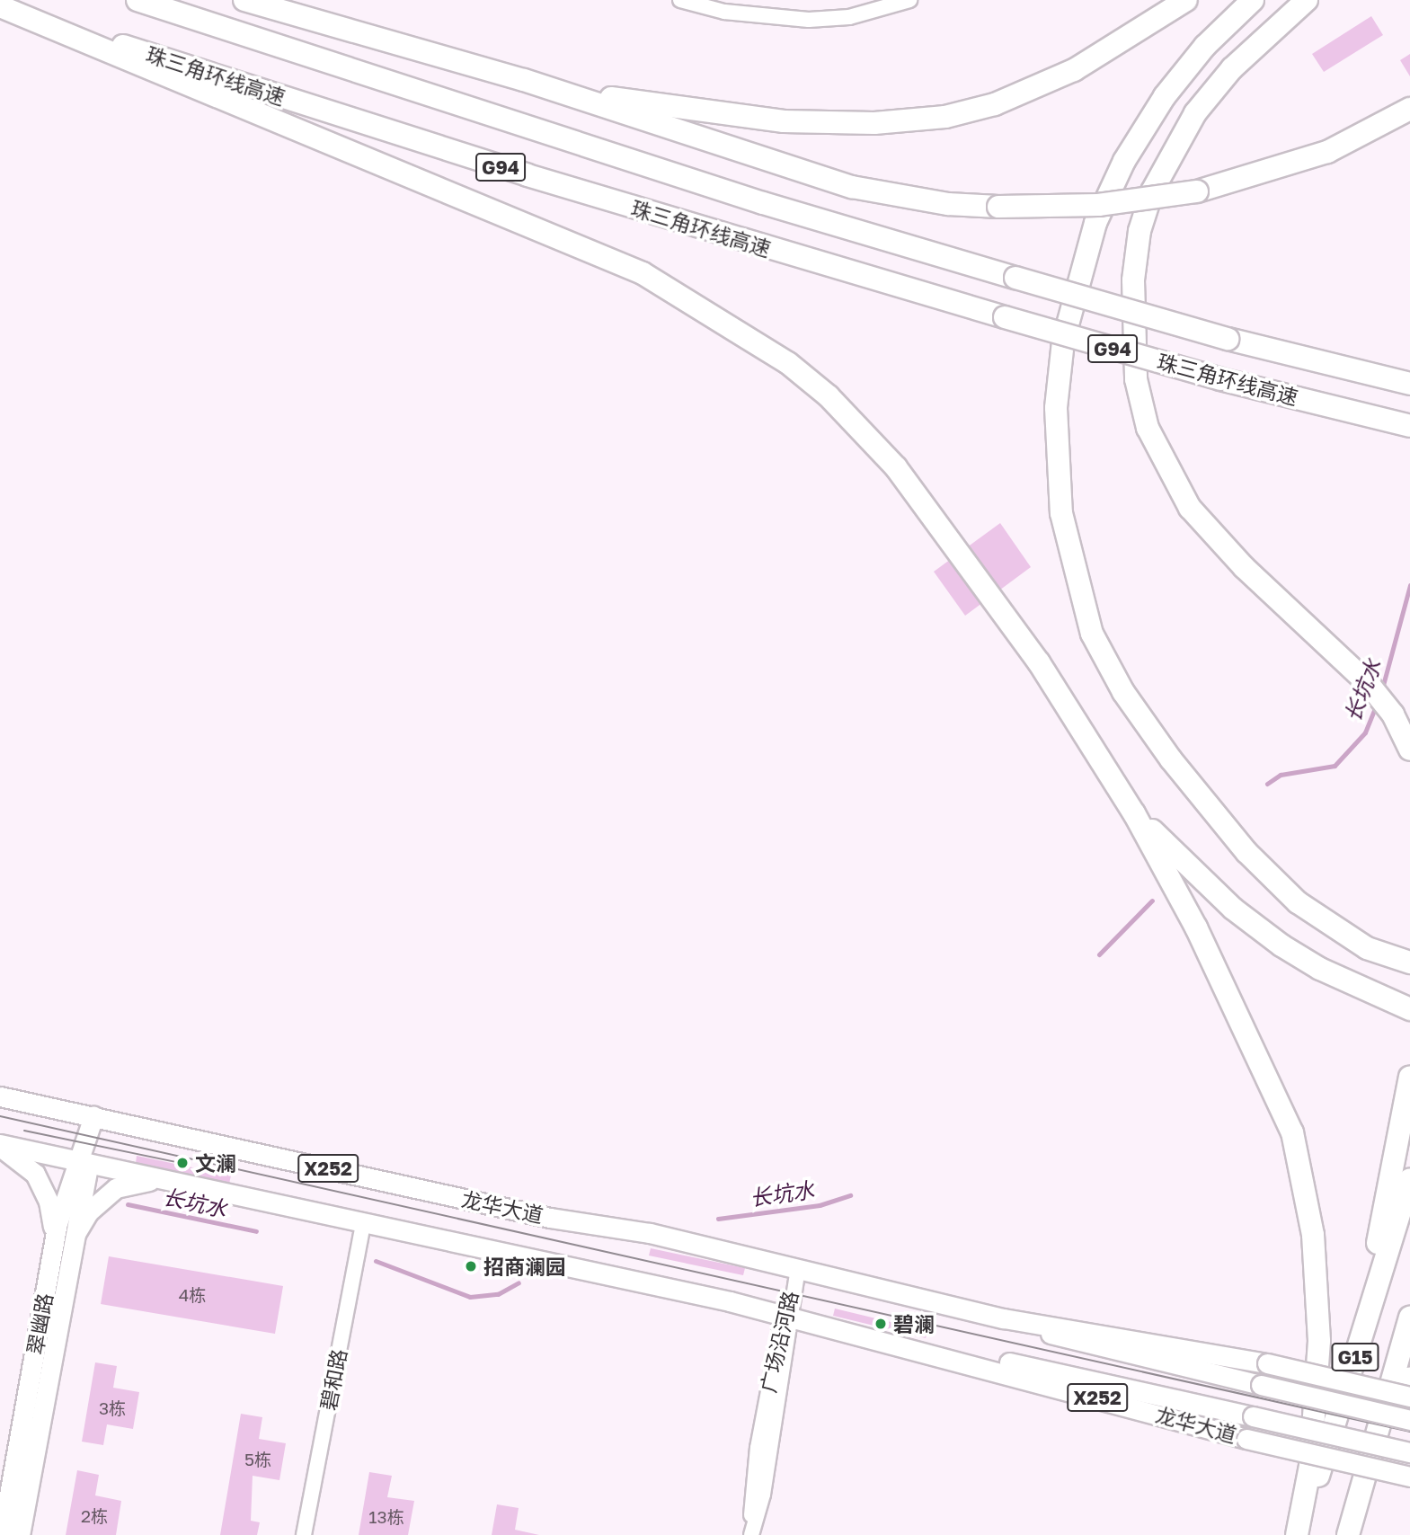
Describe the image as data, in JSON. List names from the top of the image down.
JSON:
{
  "streets": {
    "highway": ["珠三角环线高速", "G94", "G15"],
    "main road": ["X252", "龙华大道", "翠幽路"],
    "street": ["广场沿河路", "碧和路"]
  },
  "crossings": [
    ["龙华大道", "翠幽路"],
    ["龙华大道", "广场沿河路"],
    ["龙华大道", "碧和路"]
  ],
  "water": ["长坑水"],
  "places": ["文澜", "招商澜园", "碧澜"],
  "house_numbers": [
    "4栋",
    "3栋",
    "5栋",
    "2栋",
    "13栋"
  ]
}
